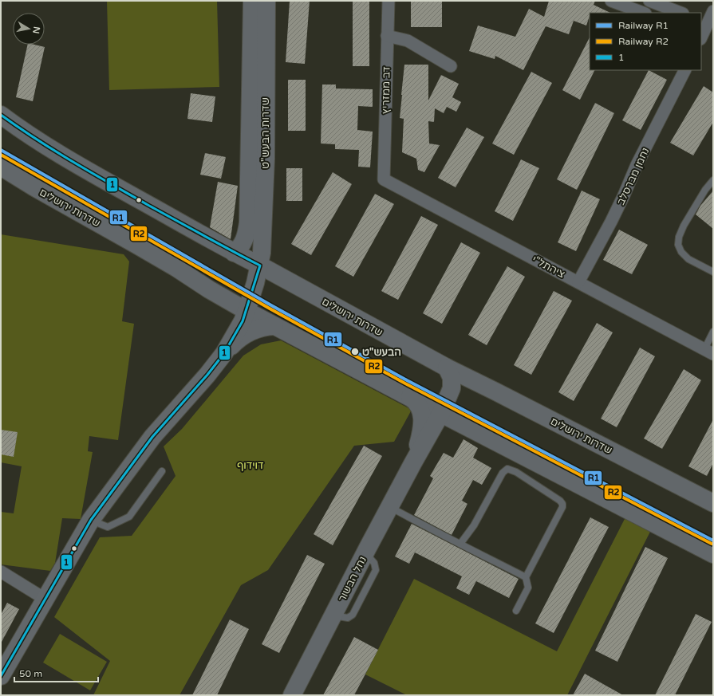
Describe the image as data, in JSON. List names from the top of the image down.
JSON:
{
  "streets": {
    "street": [
      "דב ממזריץ",
      "שדרות הבעש\"ט",
      "נחמן מברסלב",
      "שדרות ירושלים",
      "ציהתל\"י",
      "נחל הבשור"
    ]
  },
  "crossings": [
    ["דב ממזריץ", "ציהתל\"י"],
    ["שדרות הבעש\"ט", "שדרות ירושלים"],
    ["נחמן מברסלב", "ציהתל\"י"],
    ["שדרות ירושלים", "נחל הבשור"]
  ],
  "parks": ["דוידוף"],
  "places": ["הבעש\"ט"],
  "lines": ["transit line 1", "rail line R1", "rail line R2"],
  "legend": ["Railway R1", "Railway R2", "1"],
  "scale_bar": "50 m",
  "north": "right"
}
